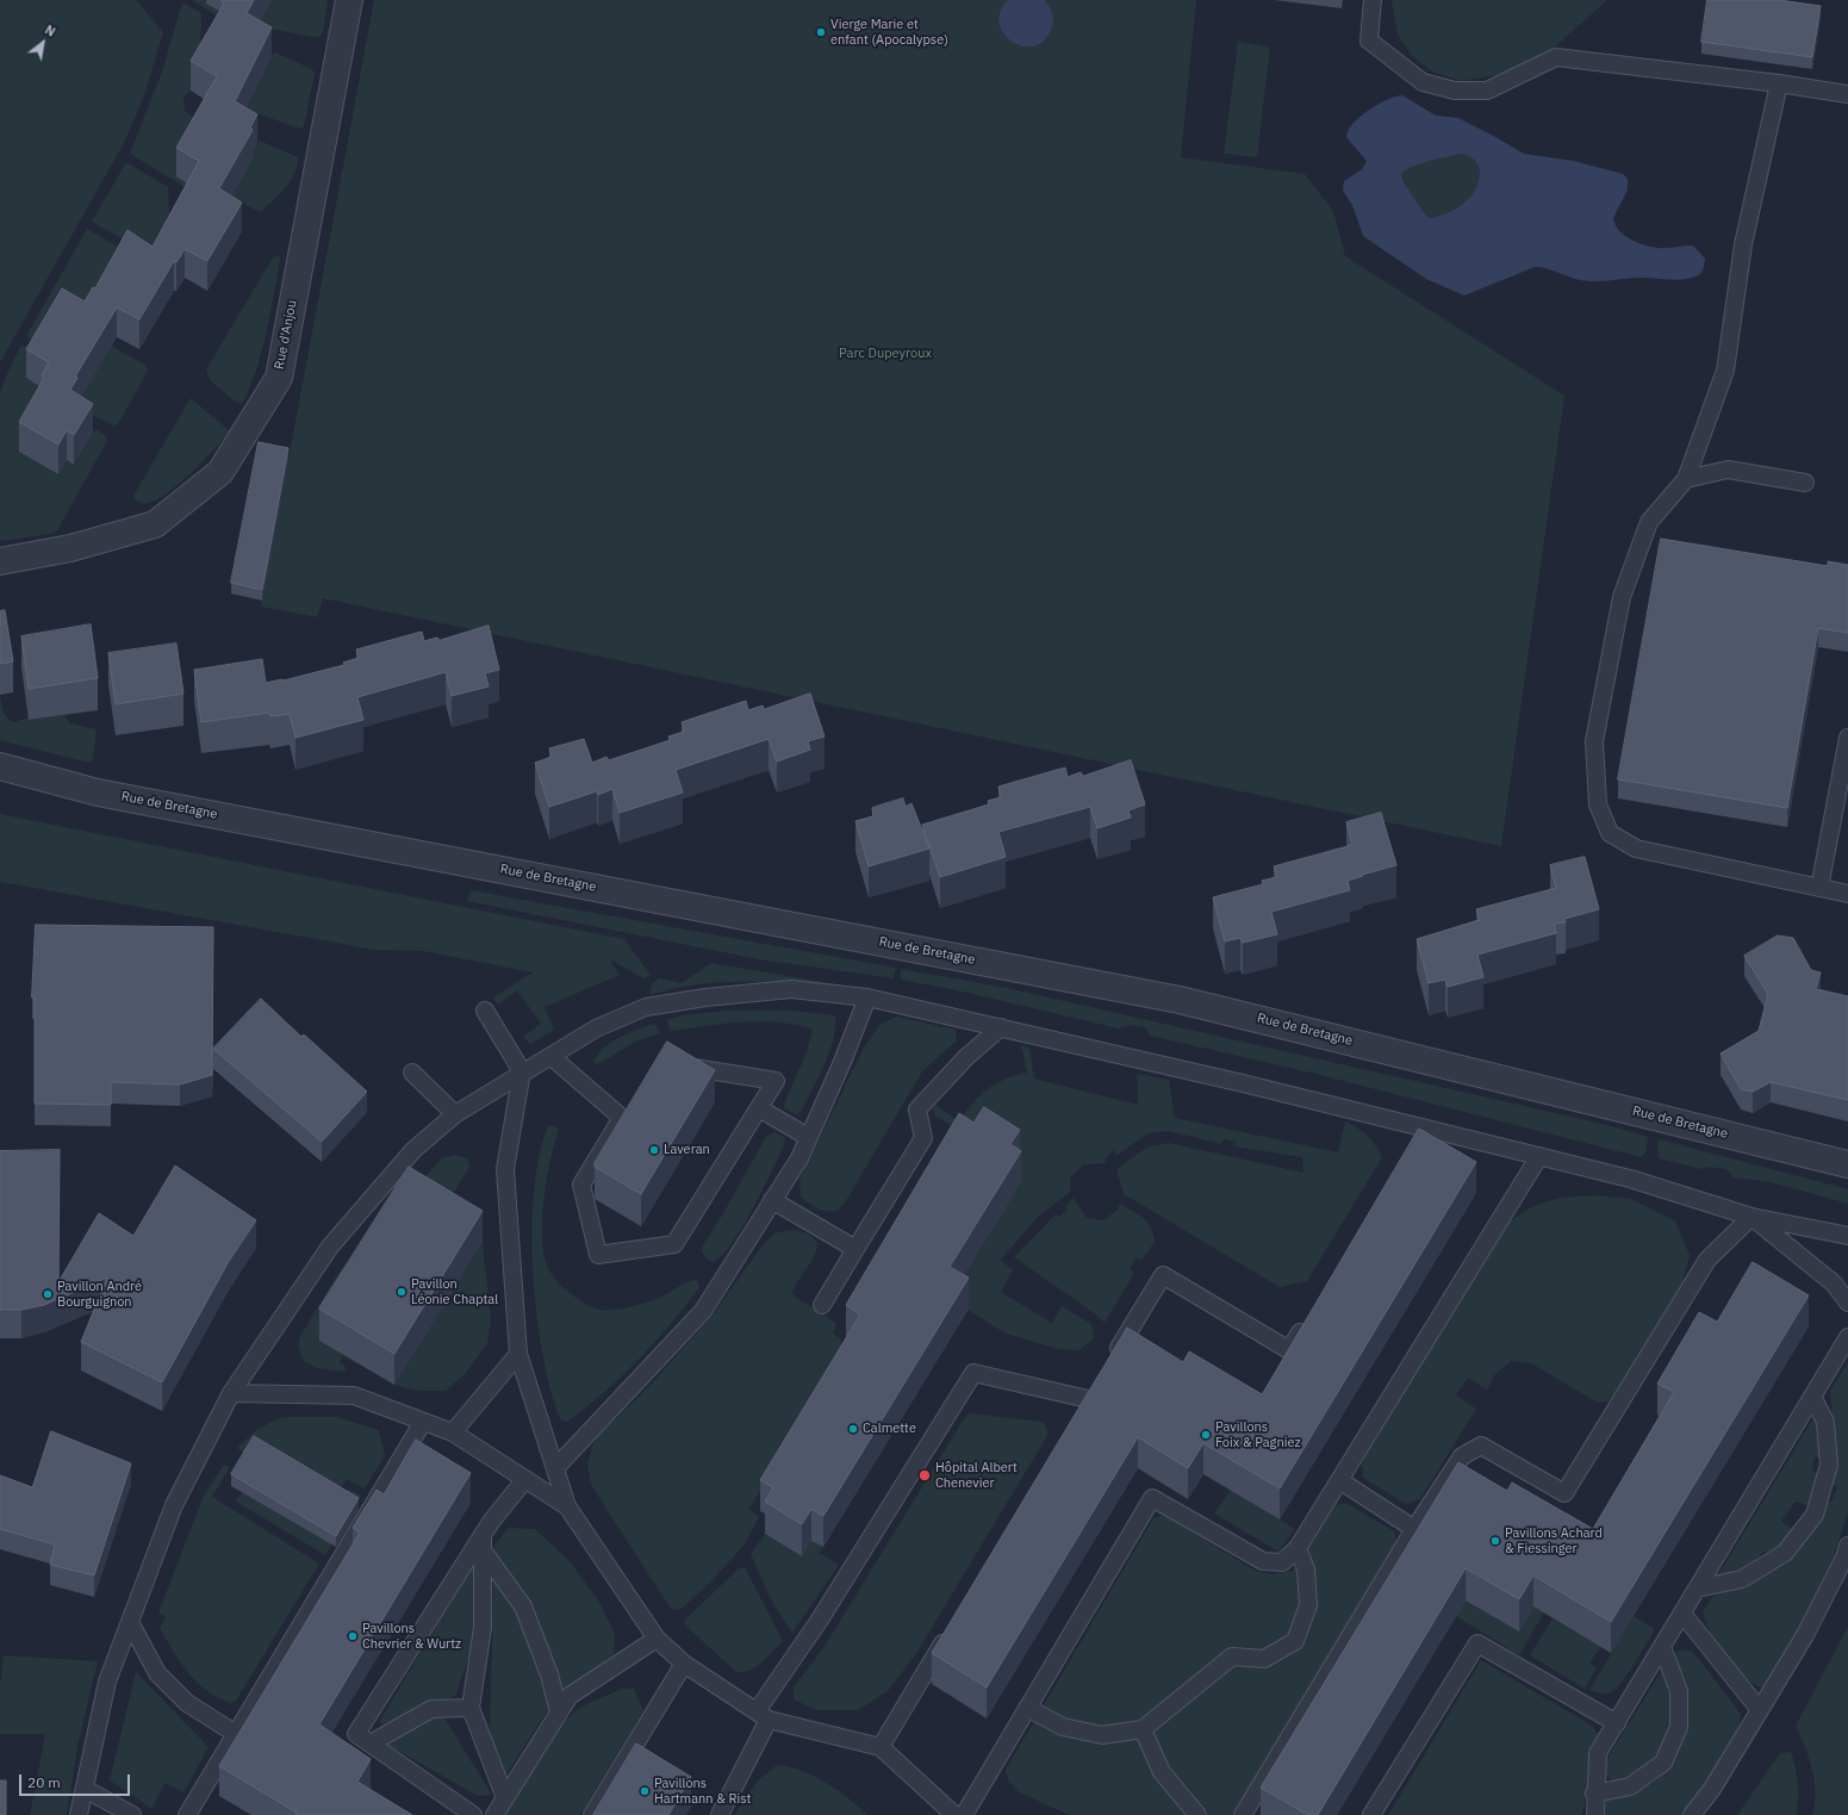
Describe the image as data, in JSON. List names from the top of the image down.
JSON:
{
  "streets": {
    "street": ["Rue d'Anjou", "Rue de Bretagne"]
  },
  "parks": ["Parc Dupeyroux"],
  "places": [
    "Vierge Marie et enfant (Apocalypse)",
    "Laveran",
    "Pavillon Léonie Chaptal",
    "Pavillon André Bourguignon",
    "Calmette",
    "Pavillons Foix & Pagniez",
    "Hôpital Albert Chenevier",
    "Pavillons Achard & Fiessinger",
    "Pavillons Chevrier & Wurtz",
    "Pavillons Hartmann & Rist"
  ],
  "scale_bar": "20 m",
  "north": "top right"
}
